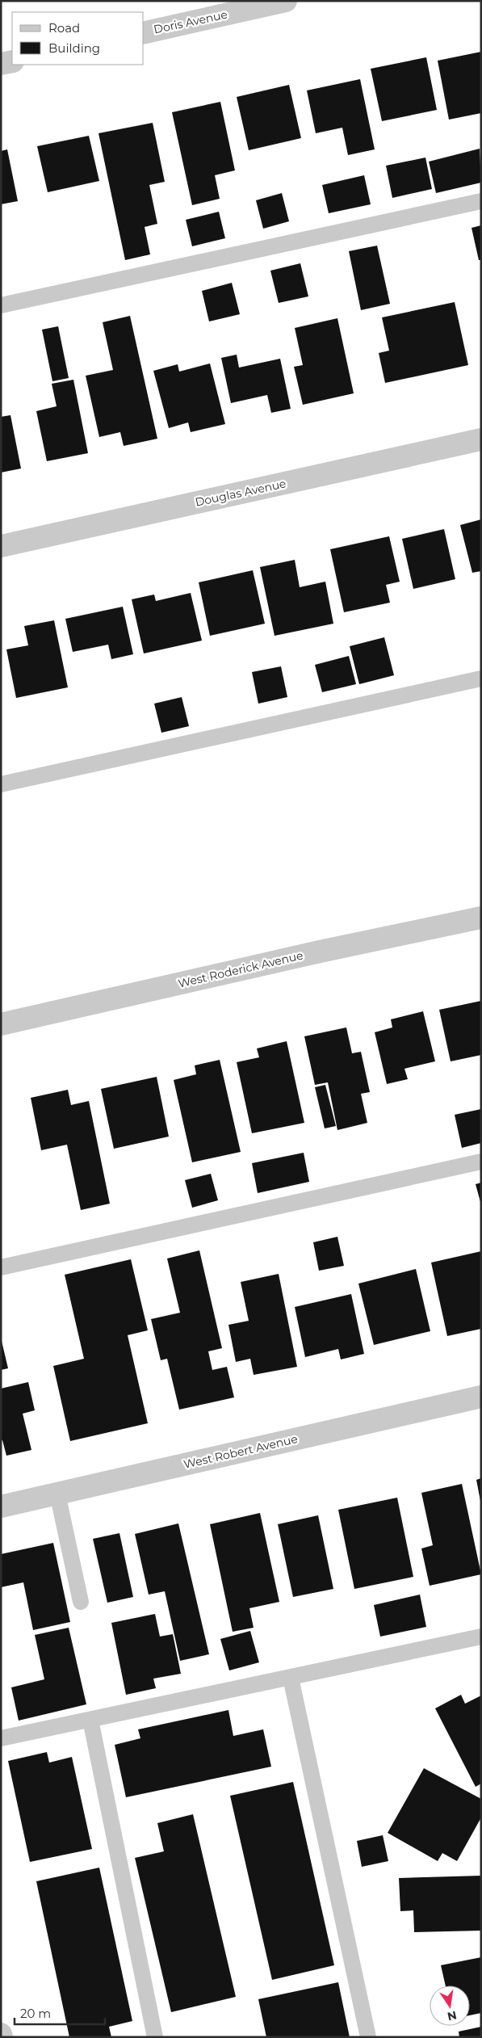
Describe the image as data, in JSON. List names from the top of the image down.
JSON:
{
  "streets": {
    "street": [
      "Doris Avenue",
      "Douglas Avenue",
      "West Roderick Avenue",
      "West Robert Avenue"
    ]
  },
  "legend": ["Road", "Building"],
  "scale_bar": "20 m",
  "north": "bottom"
}
